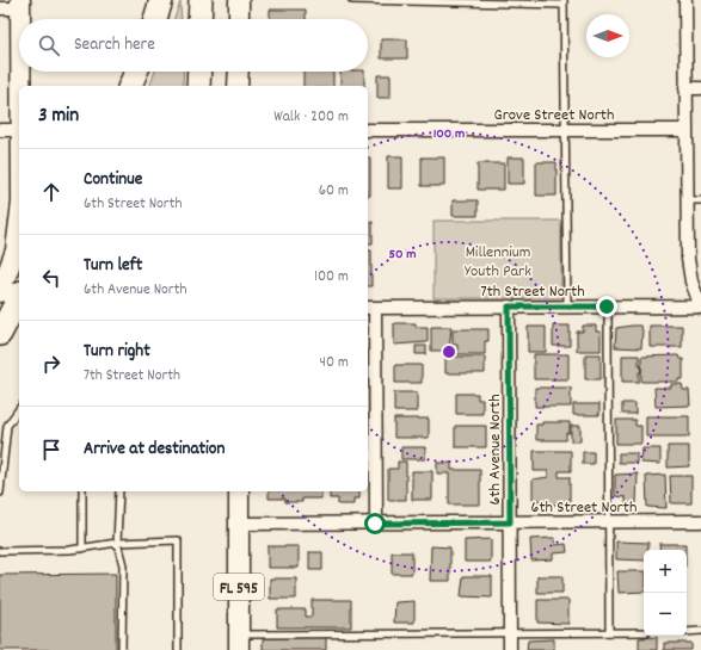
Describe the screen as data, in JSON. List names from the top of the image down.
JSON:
{
  "streets": {
    "main road": ["FL 595"],
    "street": [
      "Grove Street North",
      "7th Street North",
      "6th Avenue North",
      "6th Street North"
    ]
  },
  "crossings": [
    ["7th Street North", "6th Avenue North"],
    ["6th Avenue North", "6th Street North"],
    ["6th Street North", "FL 595"]
  ],
  "parks": ["Millennium Youth Park"],
  "north": "right",
  "page": {
    "search": "Search here",
    "heading": ["3 min", "Walk · 200 m"],
    "list": [
      ["Continue", "6th Street North", "60 m"],
      ["Turn left", "6th Avenue North", "100 m"],
      ["Turn right", "7th Street North", "40 m"],
      "Arrive at destination"
    ],
    "map_buttons": ["+", "−"]
  },
  "rings": ["100 m", "50 m"]
}
